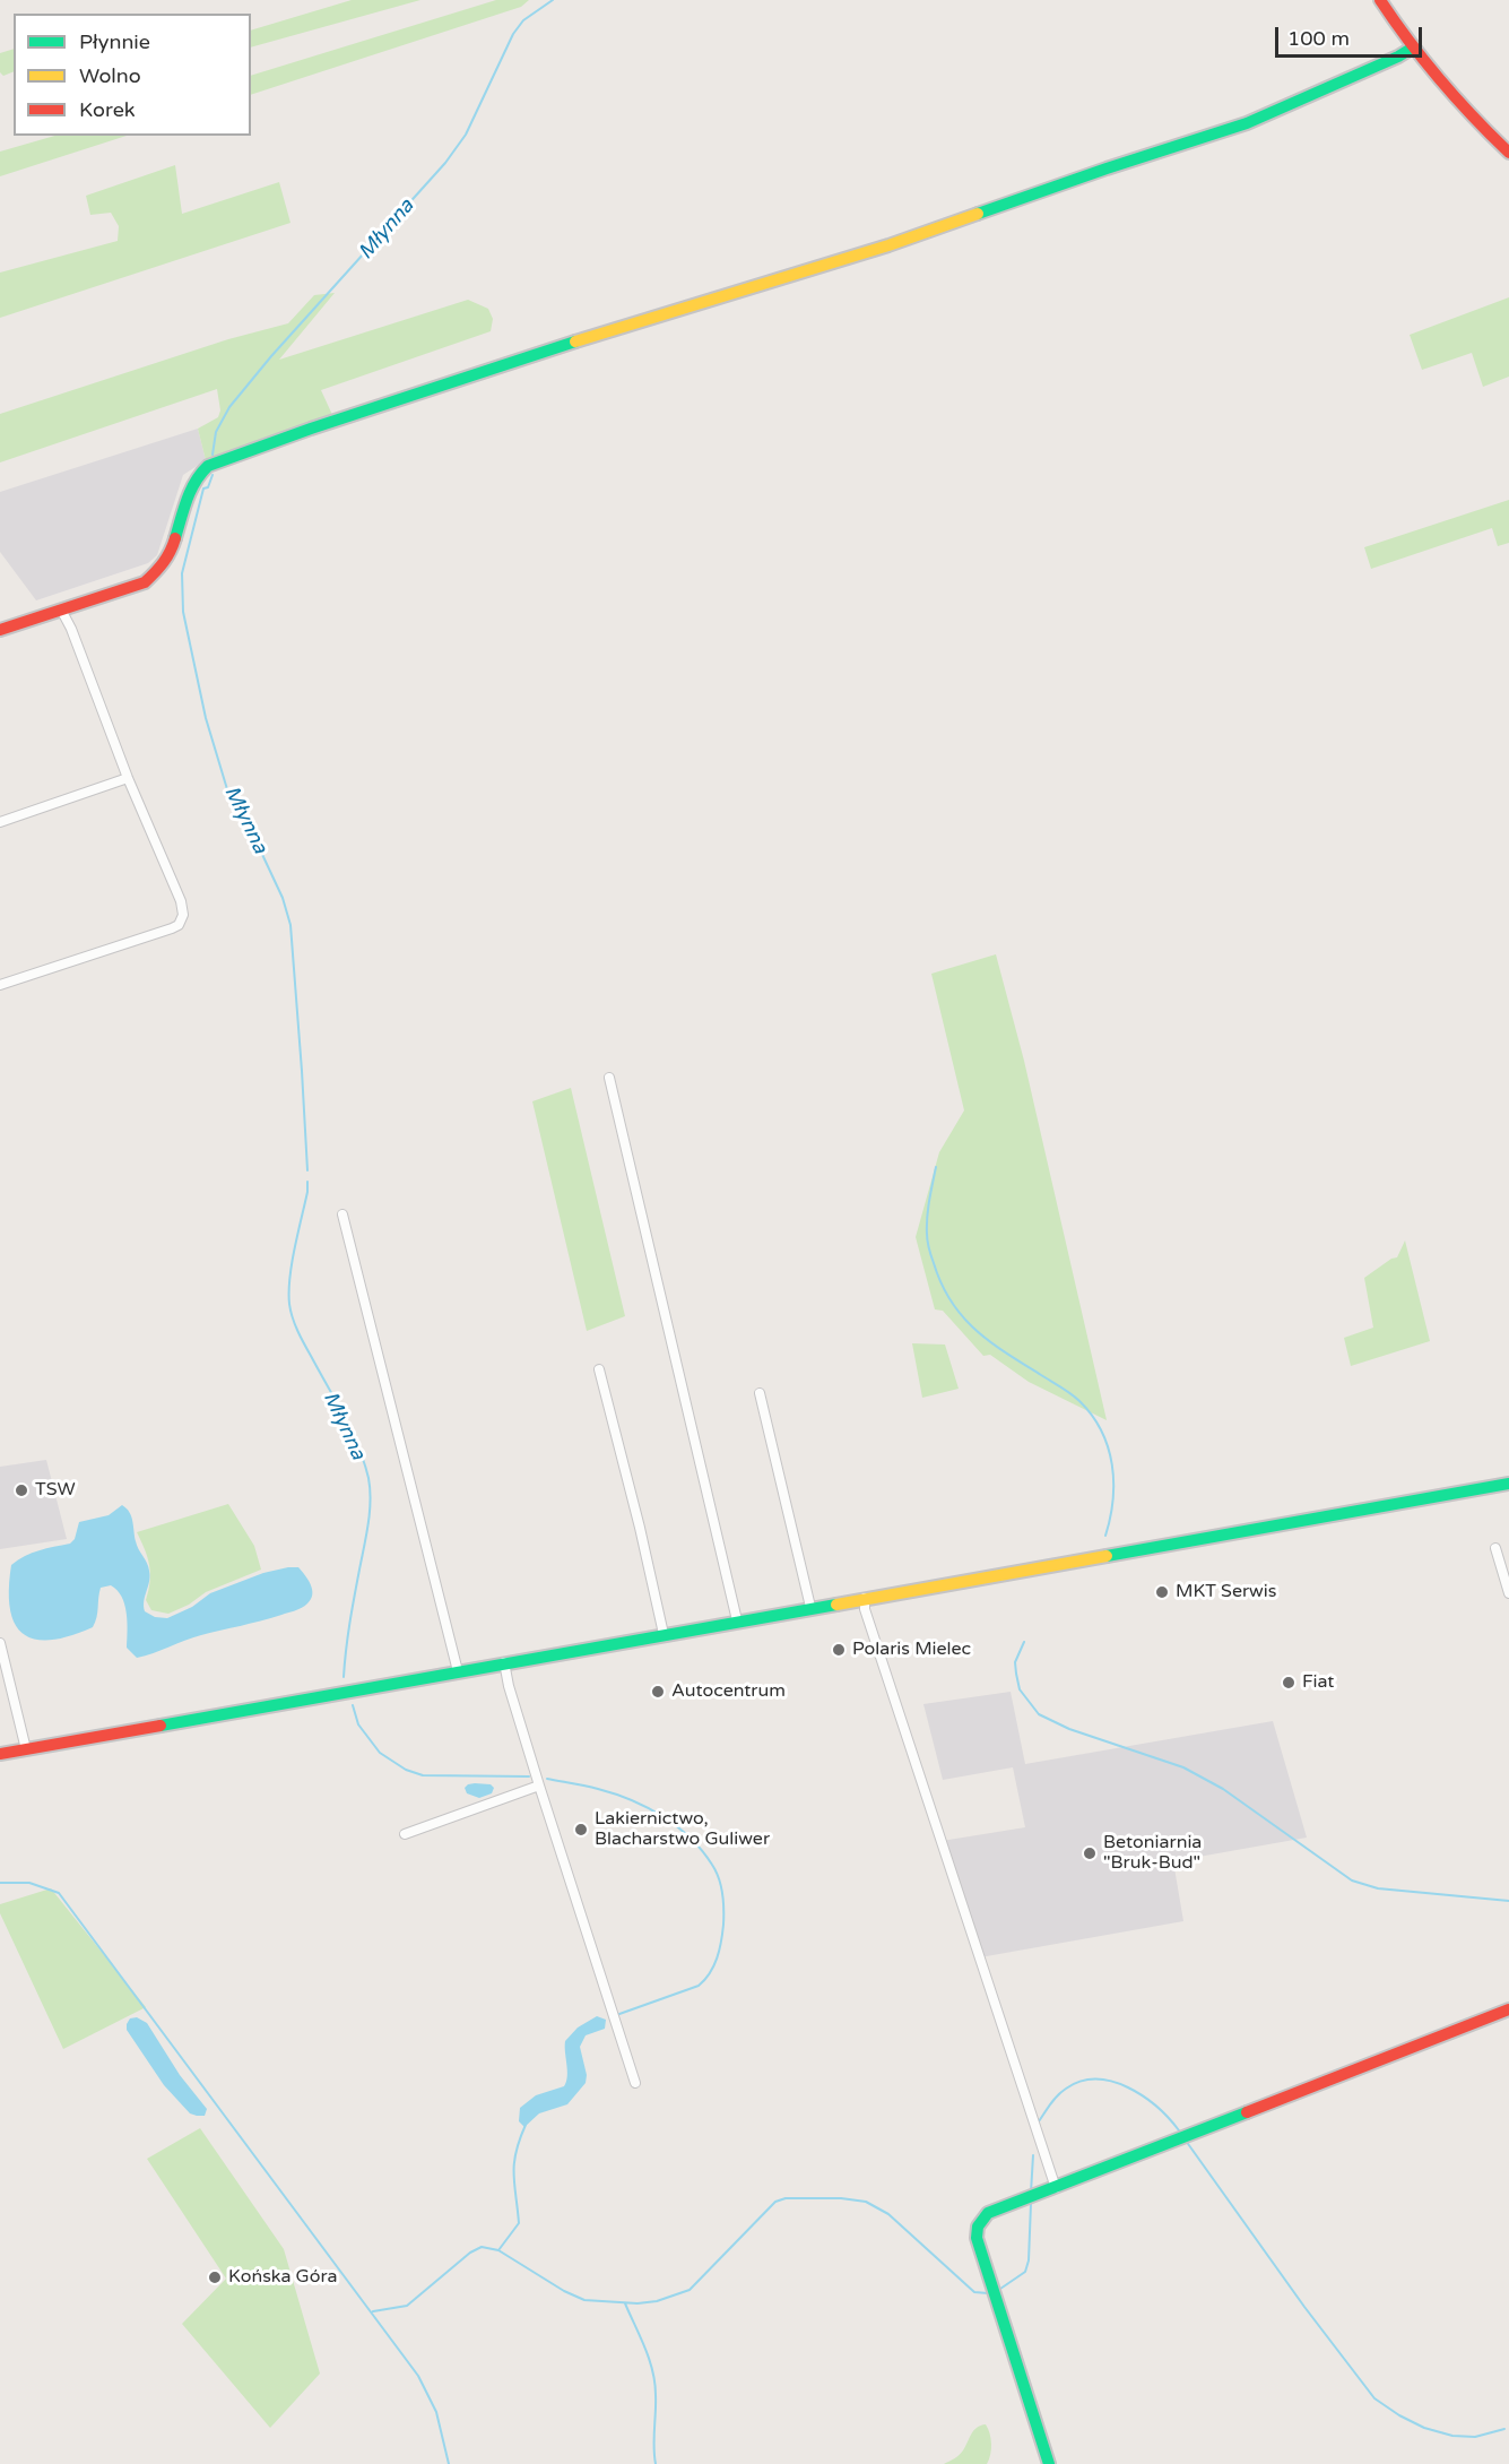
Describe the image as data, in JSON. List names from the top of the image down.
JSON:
{
  "water": ["Młynna"],
  "places": [
    "TSW",
    "MKT Serwis",
    "Polaris Mielec",
    "Fiat",
    "Autocentrum",
    "Lakiernictwo, Blacharstwo Guliwer",
    "Betoniarnia \"Bruk-Bud\"",
    "Końska Góra"
  ],
  "legend": ["Płynnie", "Wolno", "Korek"],
  "scale_bar": "100 m"
}
